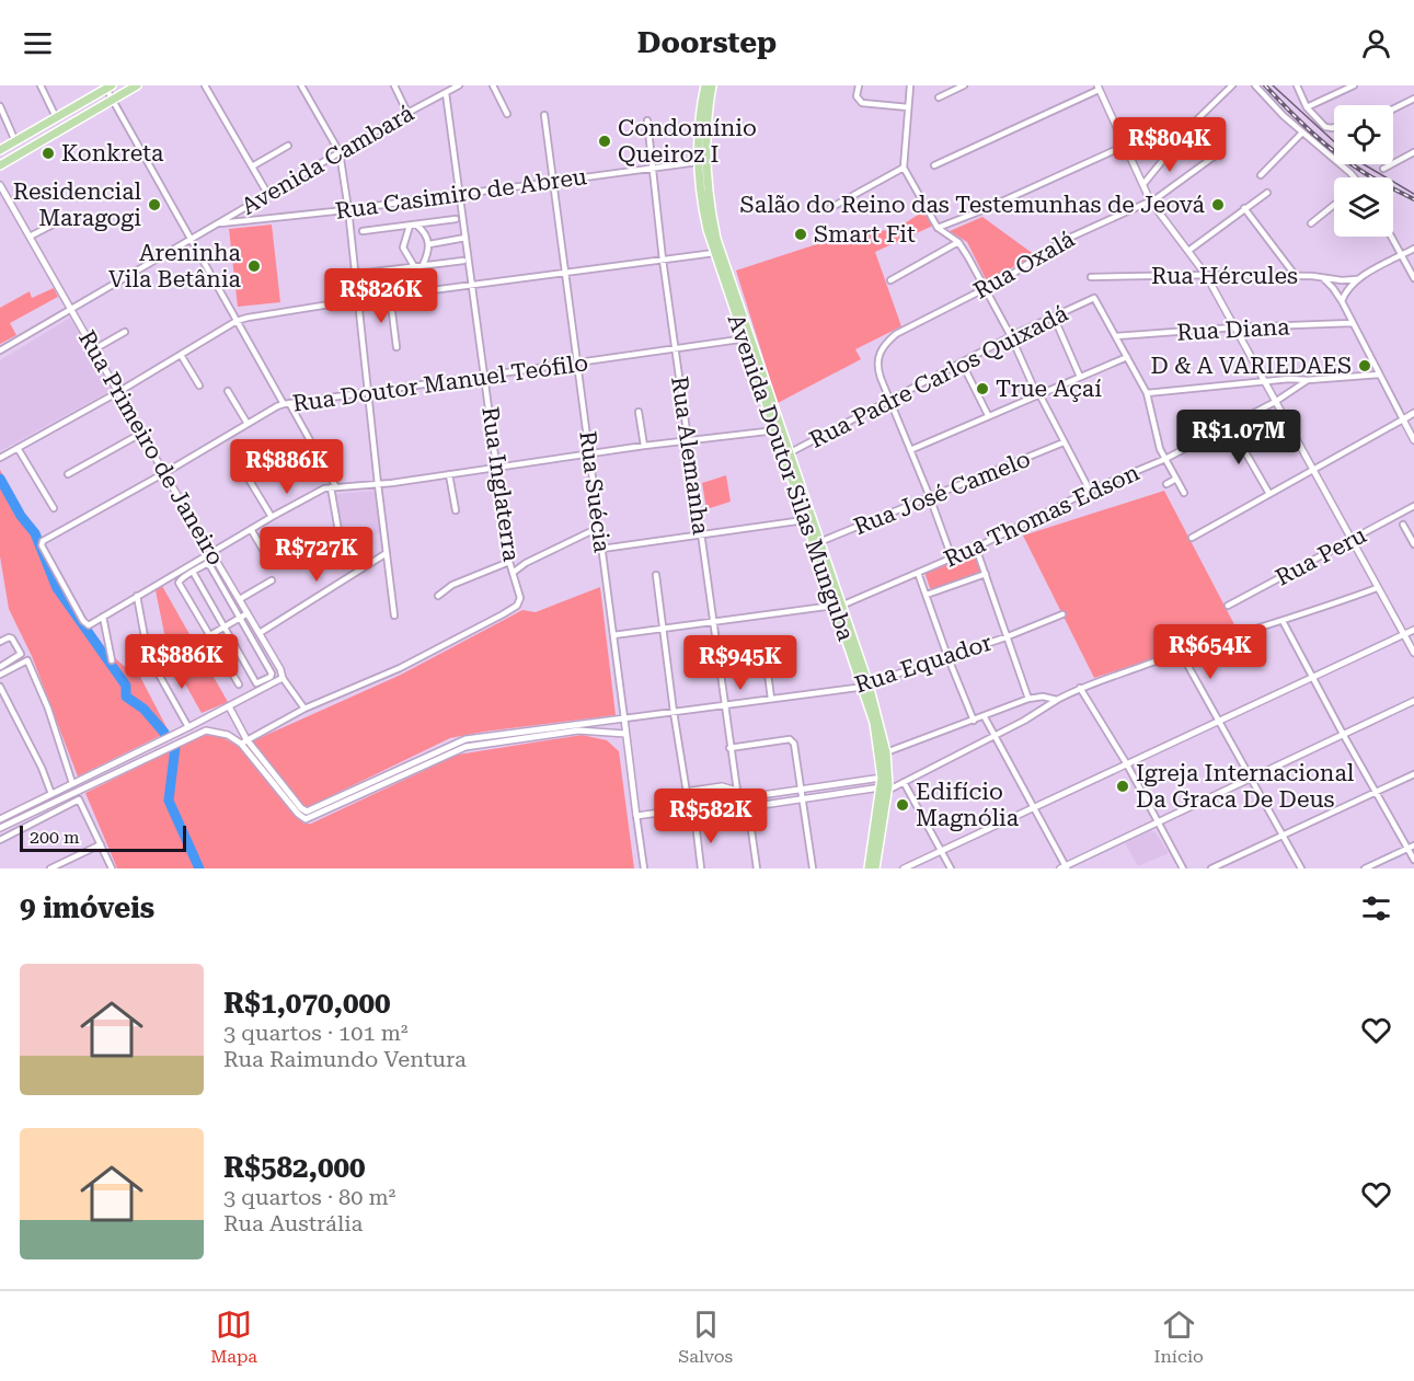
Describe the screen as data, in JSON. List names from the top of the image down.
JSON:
{
  "streets": {
    "main road": ["Avenida Doutor Silas Munguba"],
    "street": [
      "Avenida Cambará",
      "Rua Casimiro de Abreu",
      "Rua Oxalá",
      "Rua Hércules",
      "Rua Diana",
      "Rua Padre Carlos Quixadá",
      "Rua Doutor Manuel Teófilo",
      "Rua Primeiro de Janeiro",
      "Rua Alemanha",
      "Rua Inglaterra",
      "Rua Suécia",
      "Rua José Camelo",
      "Rua Thomas Edson",
      "Rua Peru",
      "Rua Equador"
    ]
  },
  "crossings": [
    ["Avenida Cambará", "Rua Casimiro de Abreu"],
    ["Avenida Cambará", "Rua Primeiro de Janeiro"],
    ["Avenida Cambará", "Rua Inglaterra"],
    ["Rua Casimiro de Abreu", "Rua Alemanha"],
    ["Rua Casimiro de Abreu", "Avenida Doutor Silas Munguba"],
    ["Rua Casimiro de Abreu", "Rua Inglaterra"],
    ["Rua Casimiro de Abreu", "Rua Suécia"],
    ["Rua Oxalá", "Rua Padre Carlos Quixadá"],
    ["Rua Diana", "Rua Padre Carlos Quixadá"],
    ["Rua Padre Carlos Quixadá", "Avenida Doutor Silas Munguba"],
    ["Rua Doutor Manuel Teófilo", "Rua Primeiro de Janeiro"],
    ["Rua Doutor Manuel Teófilo", "Rua Alemanha"],
    ["Rua Doutor Manuel Teófilo", "Avenida Doutor Silas Munguba"],
    ["Rua Doutor Manuel Teófilo", "Rua Inglaterra"],
    ["Rua Doutor Manuel Teófilo", "Rua Suécia"],
    ["Rua Primeiro de Janeiro", "Rua Inglaterra"],
    ["Rua Alemanha", "Rua Thomas Edson"],
    ["Rua Alemanha", "Rua Equador"],
    ["Avenida Doutor Silas Munguba", "Rua José Camelo"],
    ["Avenida Doutor Silas Munguba", "Rua Thomas Edson"],
    ["Avenida Doutor Silas Munguba", "Rua Equador"],
    ["Rua Suécia", "Rua Thomas Edson"],
    ["Rua Suécia", "Rua Equador"]
  ],
  "places": [
    "Condomínio Queiroz I",
    "Konkreta",
    "Residencial Maragogi",
    "Salão do Reino das Testemunhas de Jeová",
    "Smart Fit",
    "Areninha Vila Betânia",
    "D & A VARIEDAES",
    "True Açaí",
    "Igreja Internacional Da Graca De Deus",
    "Edifício Magnólia"
  ],
  "scale_bar": "200 m",
  "page": {
    "header": "Doorstep",
    "price": [
      "R$804K",
      "R$826K",
      "R$1.07M",
      "R$886K",
      "R$727K",
      "R$654K",
      "R$886K",
      "R$945K",
      "R$582K"
    ],
    "scale": "200 m",
    "heading": "9 imóveis",
    "list": [
      {
        "name": "R$1,070,000",
        "note": "3 quartos · 101 m² · Rua Raimundo Ventura"
      },
      {
        "name": "R$582,000",
        "note": "3 quartos · 80 m² · Rua Austrália"
      }
    ],
    "tabs": ["Mapa", "Salvos", "Início"]
  }
}
